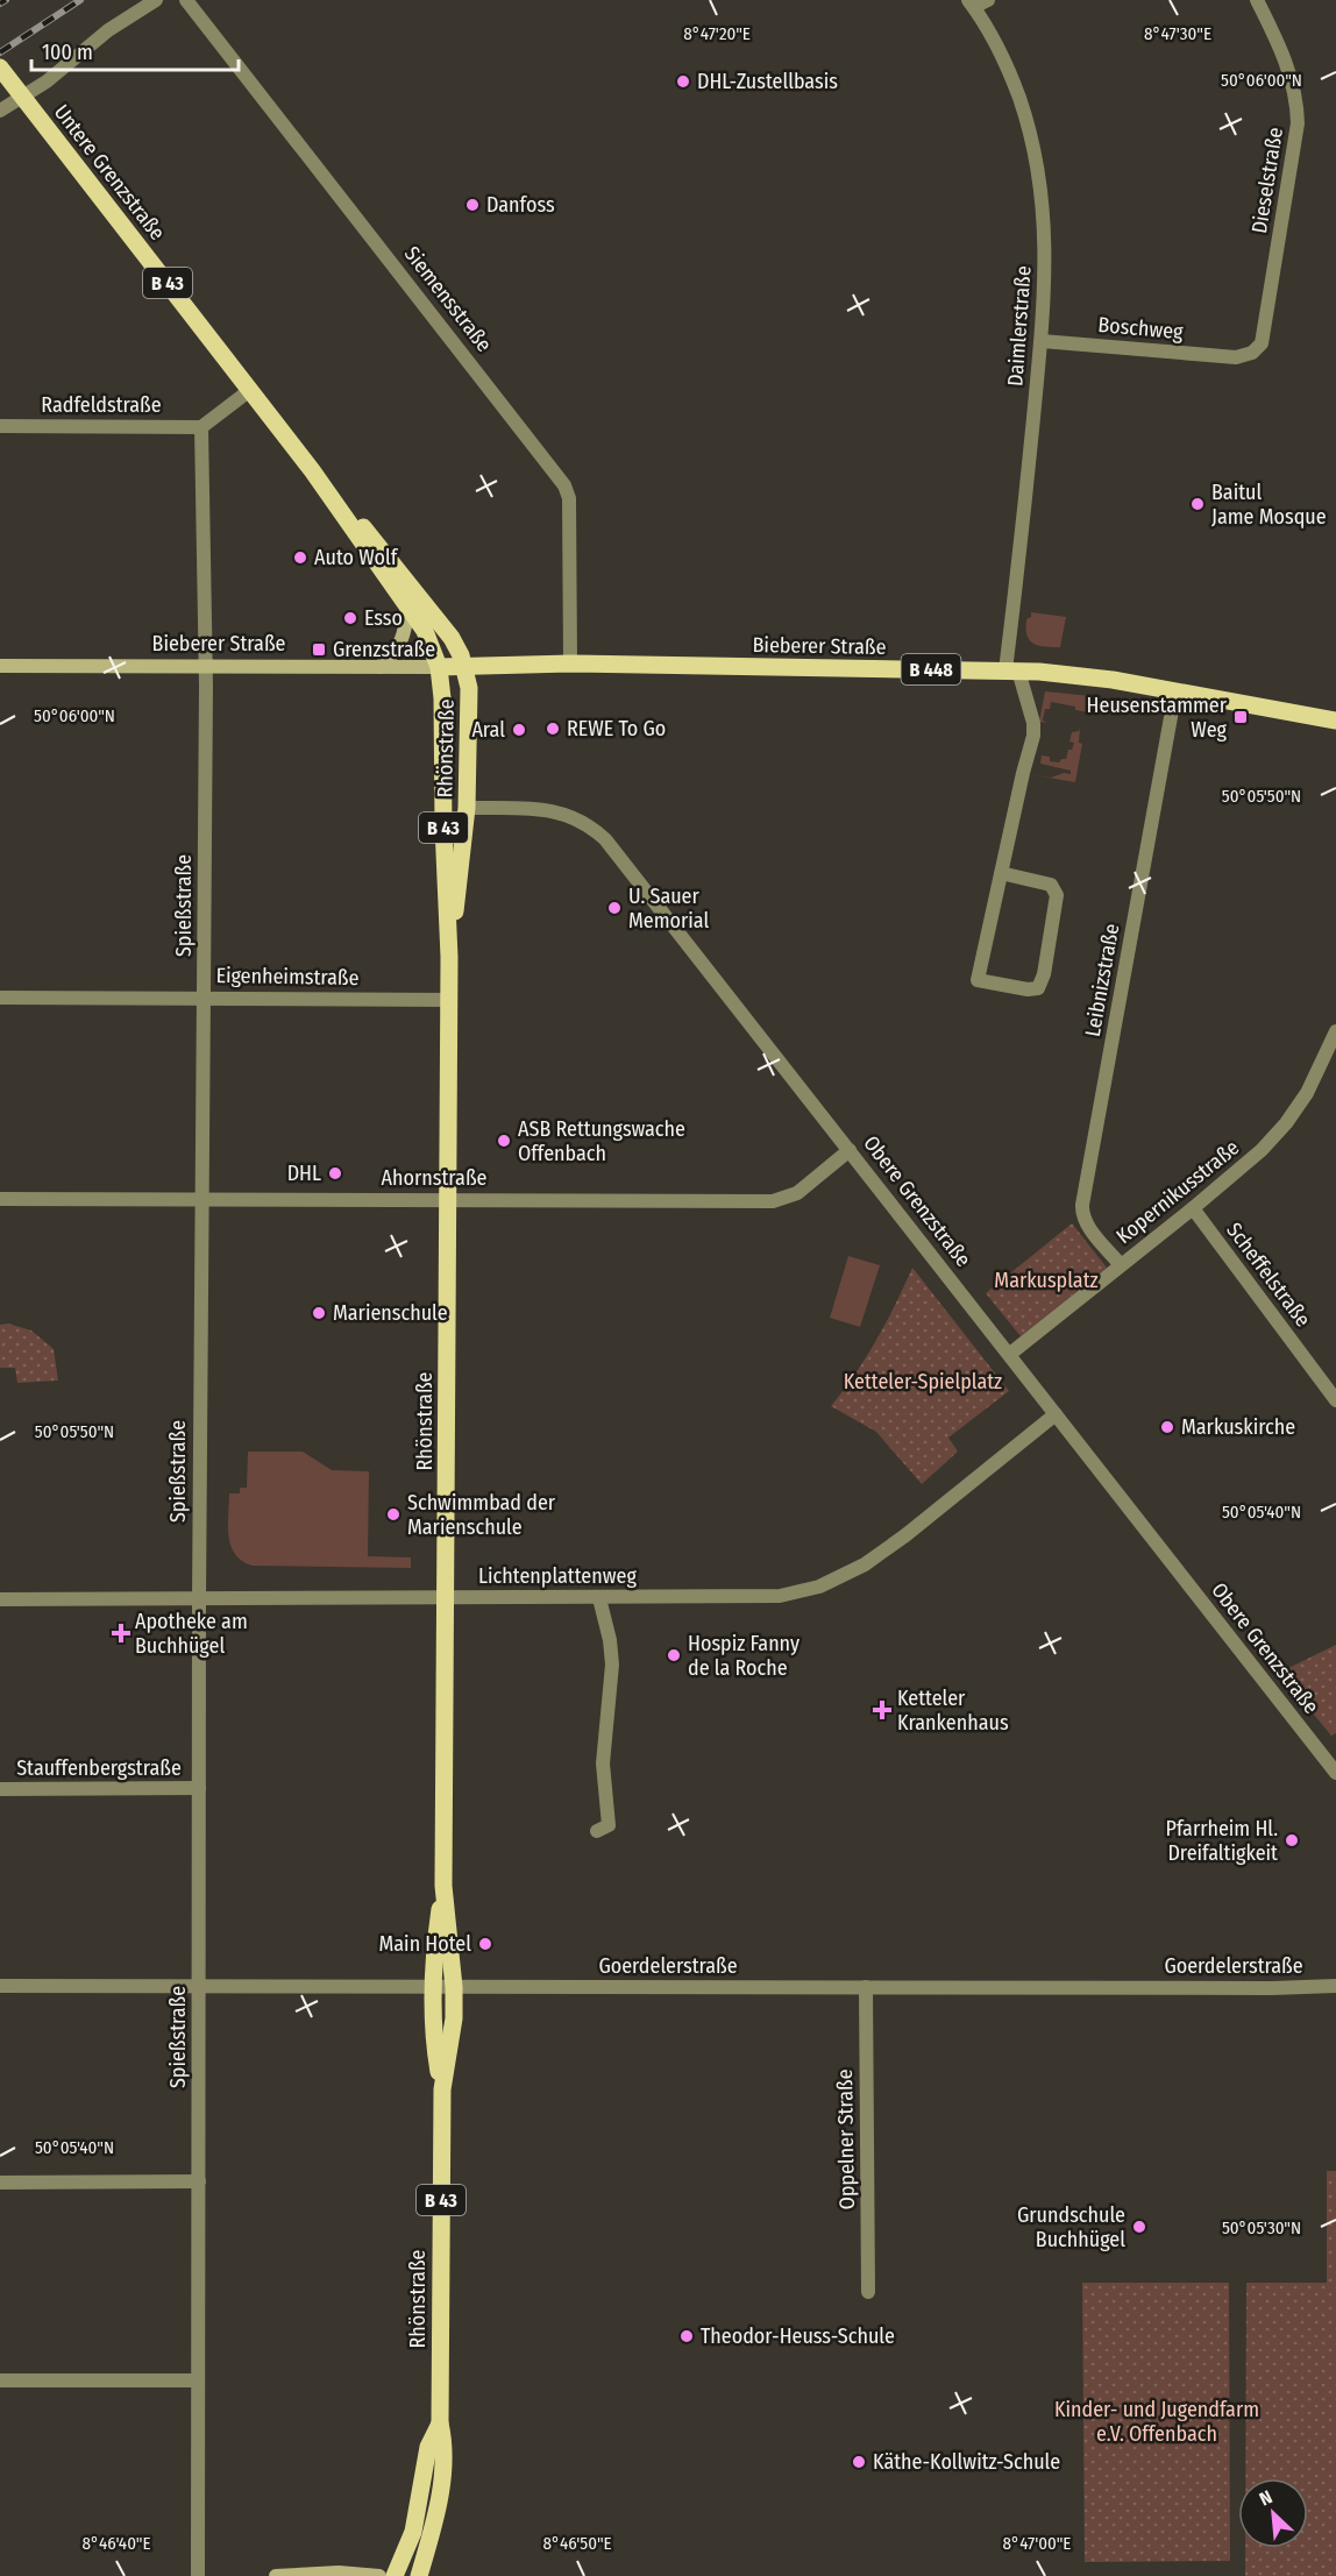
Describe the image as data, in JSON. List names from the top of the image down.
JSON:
{
  "streets": {
    "main road": [
      "Untere Grenzstraße",
      "B 43",
      "Bieberer Straße",
      "B 448",
      "Rhönstraße"
    ],
    "street": [
      "Dieselstraße",
      "Siemensstraße",
      "Daimlerstraße",
      "Boschweg",
      "Radfeldstraße",
      "Spießstraße",
      "Eigenheimstraße",
      "Leibnizstraße",
      "Ahornstraße",
      "Kopernikusstraße",
      "Obere Grenzstraße",
      "Scheffelstraße",
      "Lichtenplattenweg",
      "Stauffenbergstraße",
      "Goerdelerstraße",
      "Oppelner Straße"
    ]
  },
  "crossings": [
    ["Untere Grenzstraße", "Bieberer Straße"],
    ["Untere Grenzstraße", "B 448"],
    ["Untere Grenzstraße", "Rhönstraße"],
    ["Dieselstraße", "Boschweg"],
    ["Siemensstraße", "Bieberer Straße"],
    ["Daimlerstraße", "Boschweg"],
    ["Daimlerstraße", "Bieberer Straße"],
    ["Radfeldstraße", "Spießstraße"],
    ["Bieberer Straße", "B 448"],
    ["Bieberer Straße", "Rhönstraße"],
    ["Bieberer Straße", "Spießstraße"],
    ["Bieberer Straße", "Leibnizstraße"],
    ["B 448", "Rhönstraße"],
    ["Rhönstraße", "Eigenheimstraße"],
    ["Rhönstraße", "Ahornstraße"],
    ["Rhönstraße", "Obere Grenzstraße"],
    ["Rhönstraße", "Lichtenplattenweg"],
    ["Rhönstraße", "Goerdelerstraße"],
    ["Spießstraße", "Eigenheimstraße"],
    ["Spießstraße", "Ahornstraße"],
    ["Spießstraße", "Lichtenplattenweg"],
    ["Spießstraße", "Stauffenbergstraße"],
    ["Spießstraße", "Goerdelerstraße"],
    ["Leibnizstraße", "Kopernikusstraße"],
    ["Ahornstraße", "Obere Grenzstraße"],
    ["Kopernikusstraße", "Obere Grenzstraße"],
    ["Kopernikusstraße", "Scheffelstraße"],
    ["Obere Grenzstraße", "Lichtenplattenweg"],
    ["Goerdelerstraße", "Oppelner Straße"]
  ],
  "parks": ["Markusplatz", "Ketteler-Spielplatz", "Kinder- und Jugendfarm e.V. Offenbach"],
  "places": {
    "other": [
      "DHL-Zustellbasis",
      "Danfoss",
      "Baitul Jame Mosque",
      "Auto Wolf",
      "Esso",
      "REWE To Go",
      "Aral",
      "U. Sauer Memorial",
      "ASB Rettungswache Offenbach",
      "DHL",
      "Marienschule",
      "Markuskirche",
      "Schwimmbad der Marienschule",
      "Hospiz Fanny de la Roche",
      "Pfarrheim Hl. Dreifaltigkeit",
      "Main Hotel",
      "Grundschule Buchhügel",
      "Theodor-Heuss-Schule",
      "Käthe-Kollwitz-Schule"
    ],
    "transit": ["Grenzstraße", "Heusenstammer Weg"],
    "health": ["Apotheke am Buchhügel", "Ketteler Krankenhaus"]
  },
  "scale_bar": "100 m",
  "north": "top left",
  "coordinates": [
    "8°47'20\"E",
    "8°47'30\"E",
    "50°06'00\"N",
    "50°05'50\"N",
    "50°05'40\"N",
    "50°05'30\"N",
    "8°46'40\"E",
    "8°46'50\"E",
    "8°47'00\"E"
  ]
}
